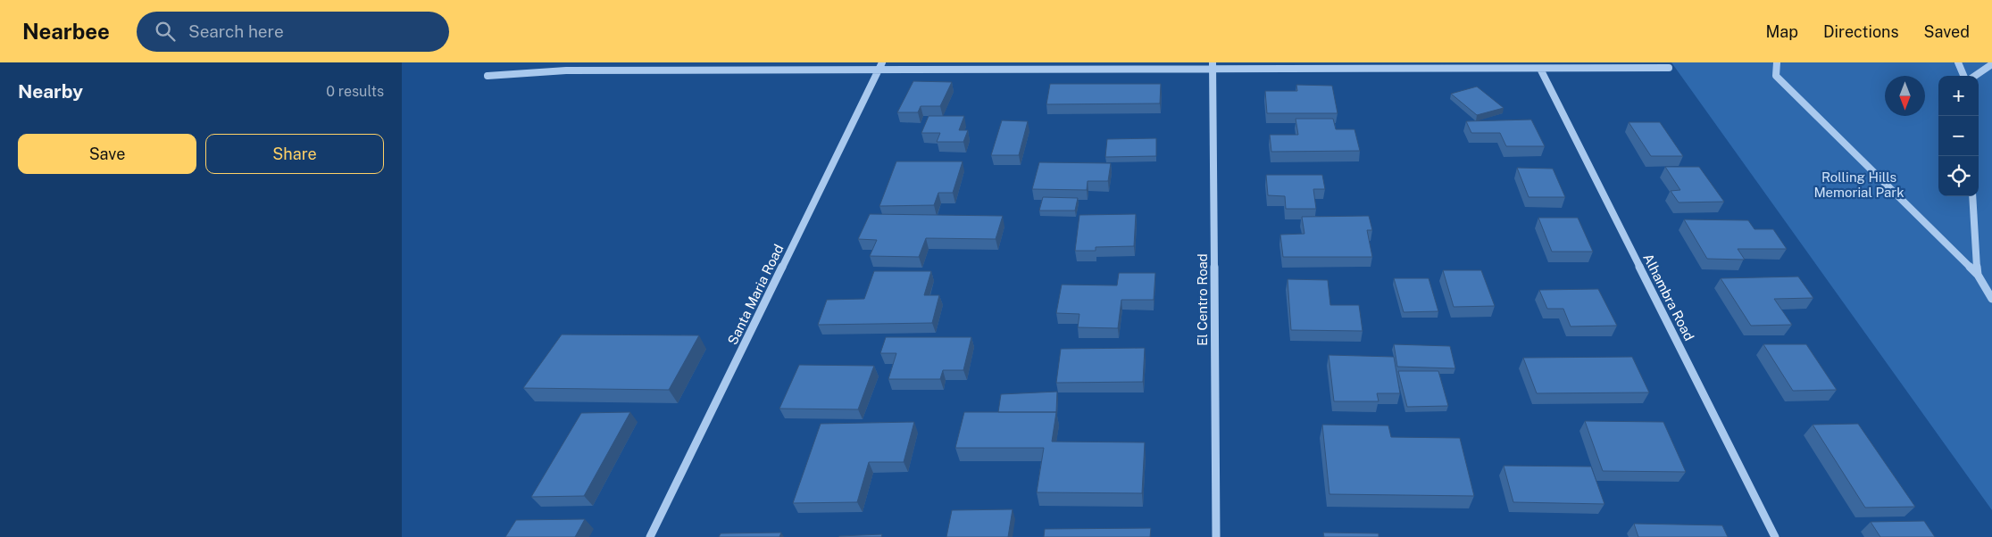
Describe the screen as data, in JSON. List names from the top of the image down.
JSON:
{
  "streets": {
    "street": ["Santa Maria Road", "Alhambra Road", "El Centro Road"]
  },
  "parks": ["Rolling Hills Memorial Park"],
  "north": "bottom",
  "page": {
    "header": "Nearbee",
    "search": "Search here",
    "nav": ["Map", "Directions", "Saved"],
    "heading": ["Nearby", "0 results"],
    "map_buttons": ["+", "−"],
    "buttons": ["Save", "Share"]
  }
}
